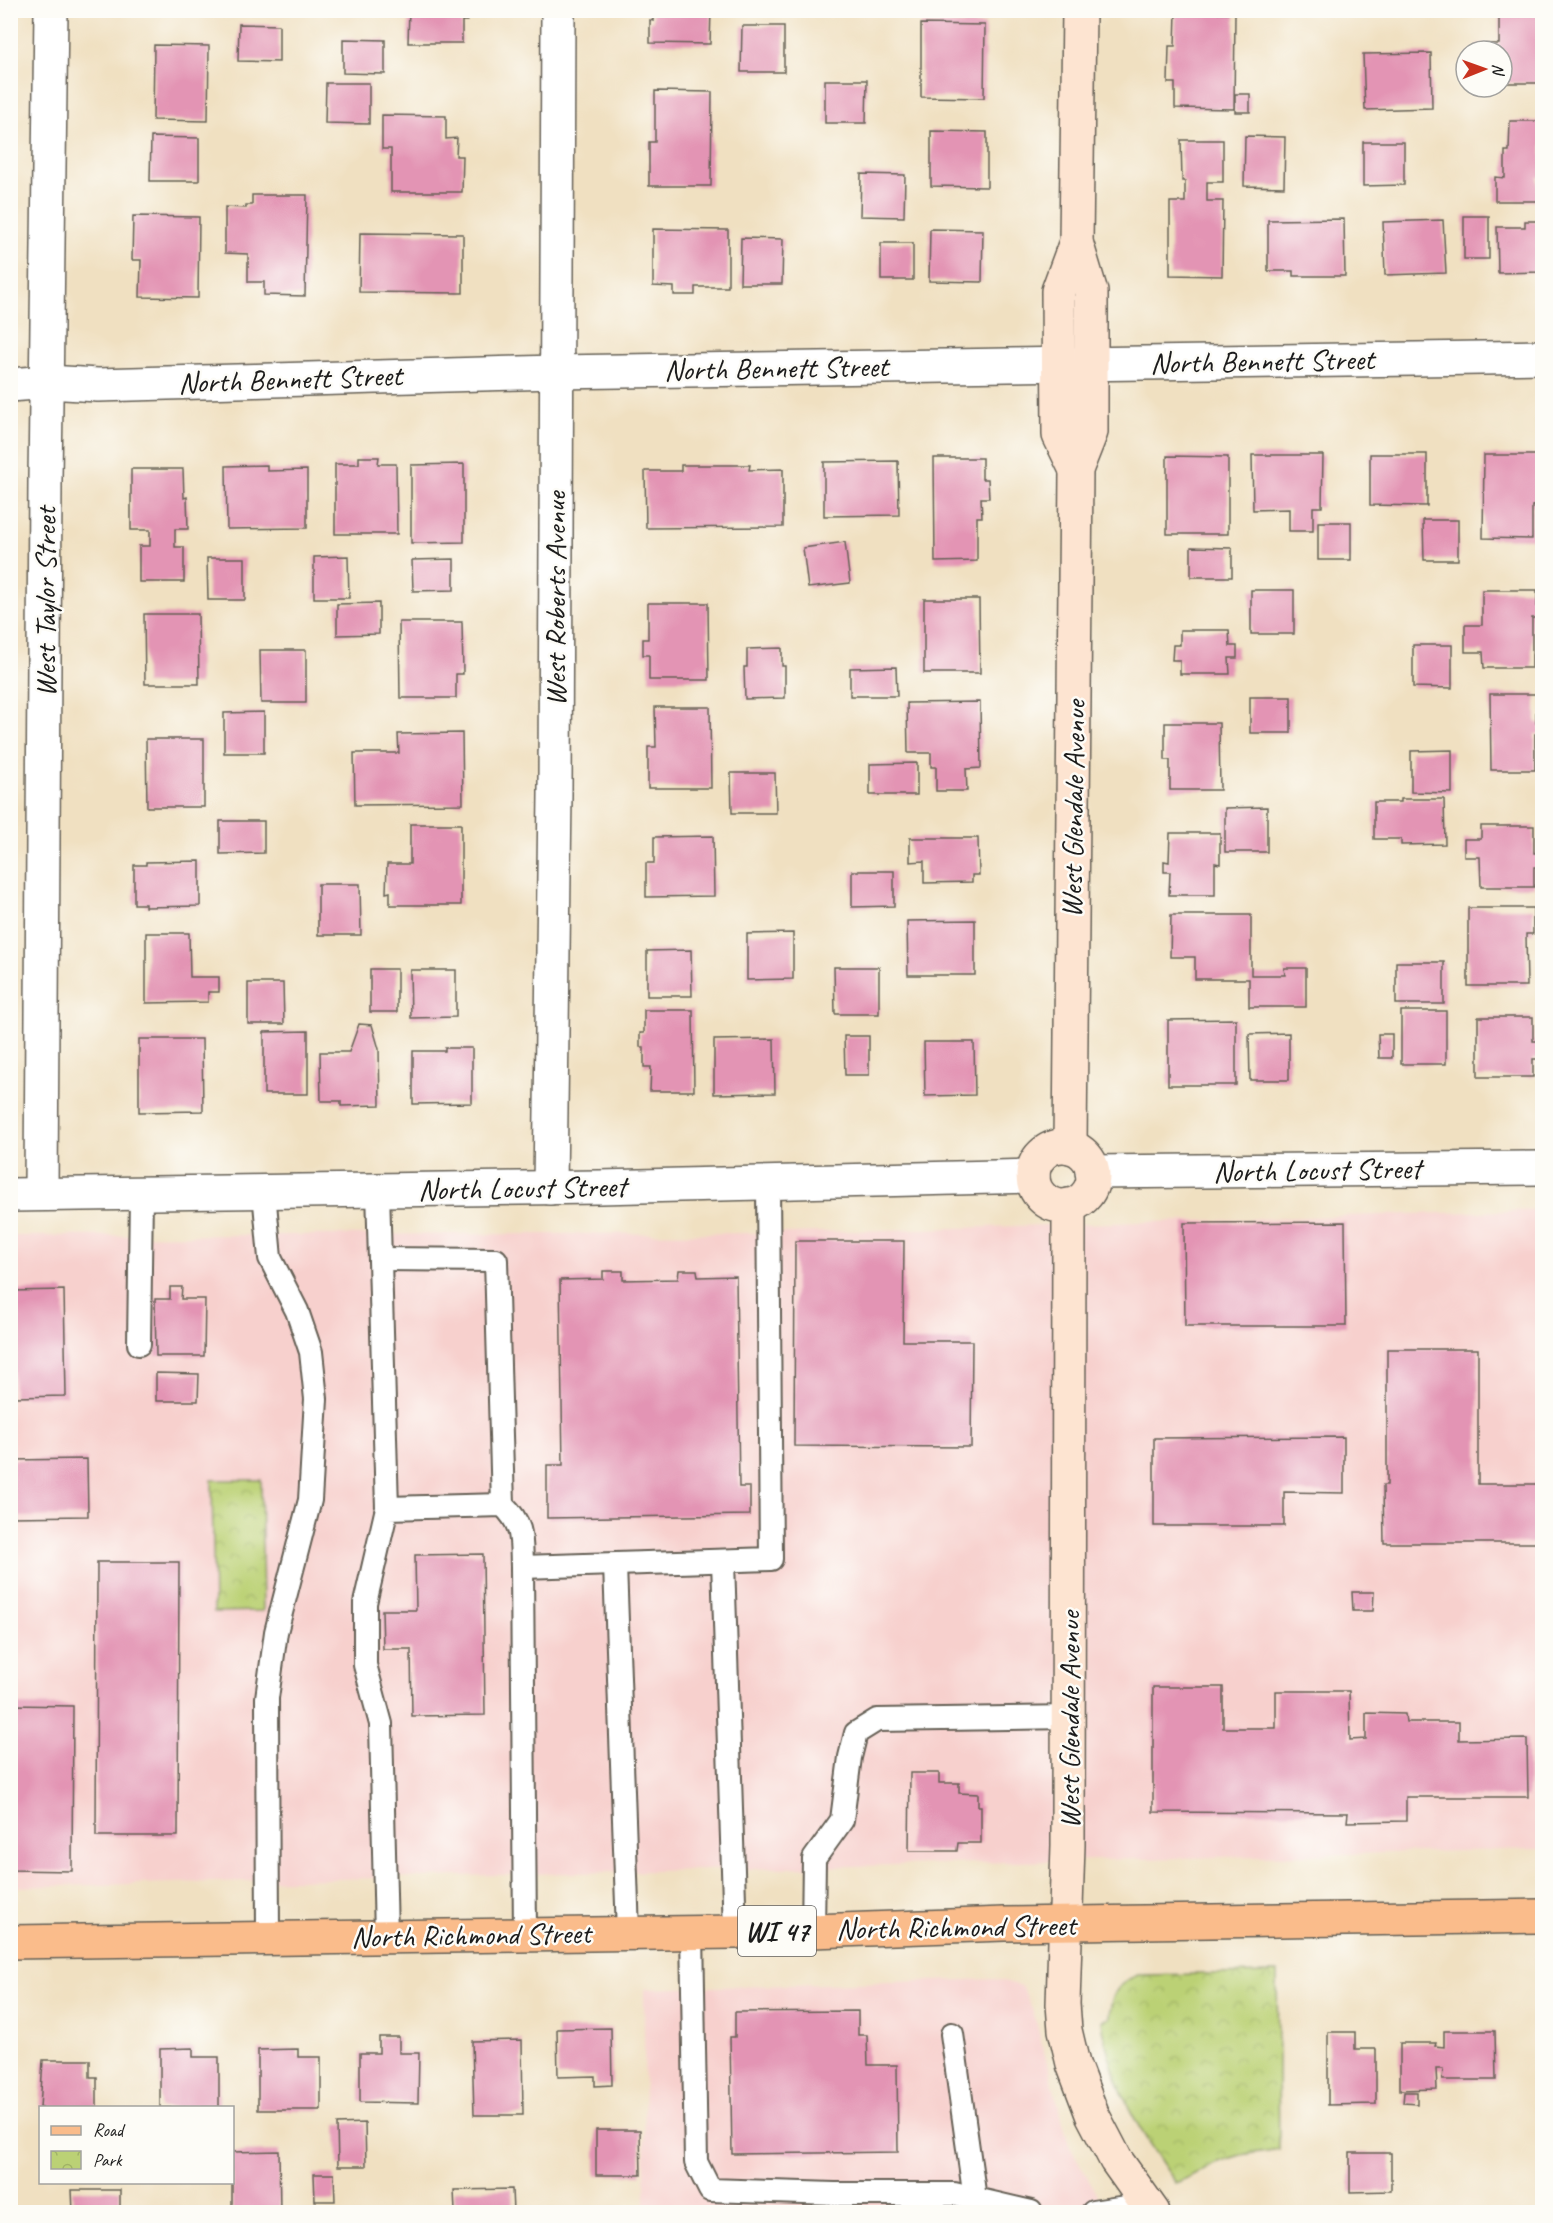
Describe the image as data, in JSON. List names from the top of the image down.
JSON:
{
  "streets": {
    "main road": ["North Richmond Street", "WI 47"],
    "street": [
      "North Bennett Street",
      "West Roberts Avenue",
      "West Taylor Street",
      "West Glendale Avenue",
      "North Locust Street"
    ]
  },
  "crossings": [
    ["North Bennett Street", "West Roberts Avenue"],
    ["North Bennett Street", "West Taylor Street"],
    ["North Bennett Street", "West Glendale Avenue"],
    ["West Roberts Avenue", "North Locust Street"],
    ["West Taylor Street", "North Locust Street"],
    ["West Glendale Avenue", "North Locust Street"],
    ["West Glendale Avenue", "North Richmond Street"]
  ],
  "legend": ["Road", "Park"],
  "north": "right"
}
